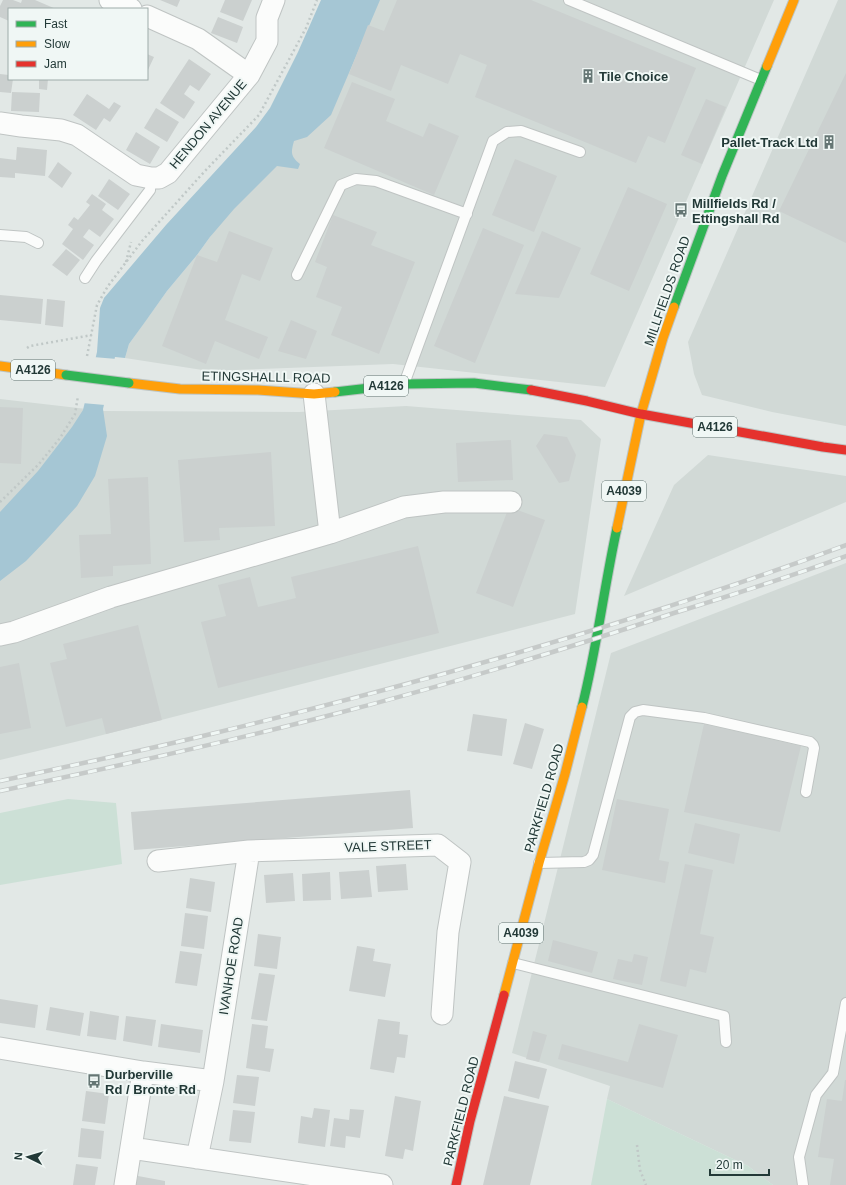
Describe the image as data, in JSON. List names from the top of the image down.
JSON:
{
  "streets": {
    "main road": [
      "MILLFIELDS ROAD",
      "A4126",
      "ETINGSHALLL ROAD",
      "A4039",
      "PARKFIELD ROAD"
    ],
    "street": ["HENDON AVENUE", "VALE STREET", "IVANHOE ROAD"]
  },
  "crossings": [
    ["MILLFIELDS ROAD", "A4126"],
    ["MILLFIELDS ROAD", "ETINGSHALLL ROAD"],
    ["MILLFIELDS ROAD", "PARKFIELD ROAD"],
    ["A4126", "ETINGSHALLL ROAD"],
    ["A4126", "PARKFIELD ROAD"],
    ["ETINGSHALLL ROAD", "PARKFIELD ROAD"],
    ["VALE STREET", "IVANHOE ROAD"]
  ],
  "places": {
    "building": ["Tile Choice", "Pallet-Track Ltd"],
    "bus stop": ["Millfields Rd / Ettingshall Rd", "Durberville Rd / Bronte Rd"]
  },
  "legend": ["Fast", "Slow", "Jam"],
  "scale_bar": "20 m",
  "north": "left"
}
